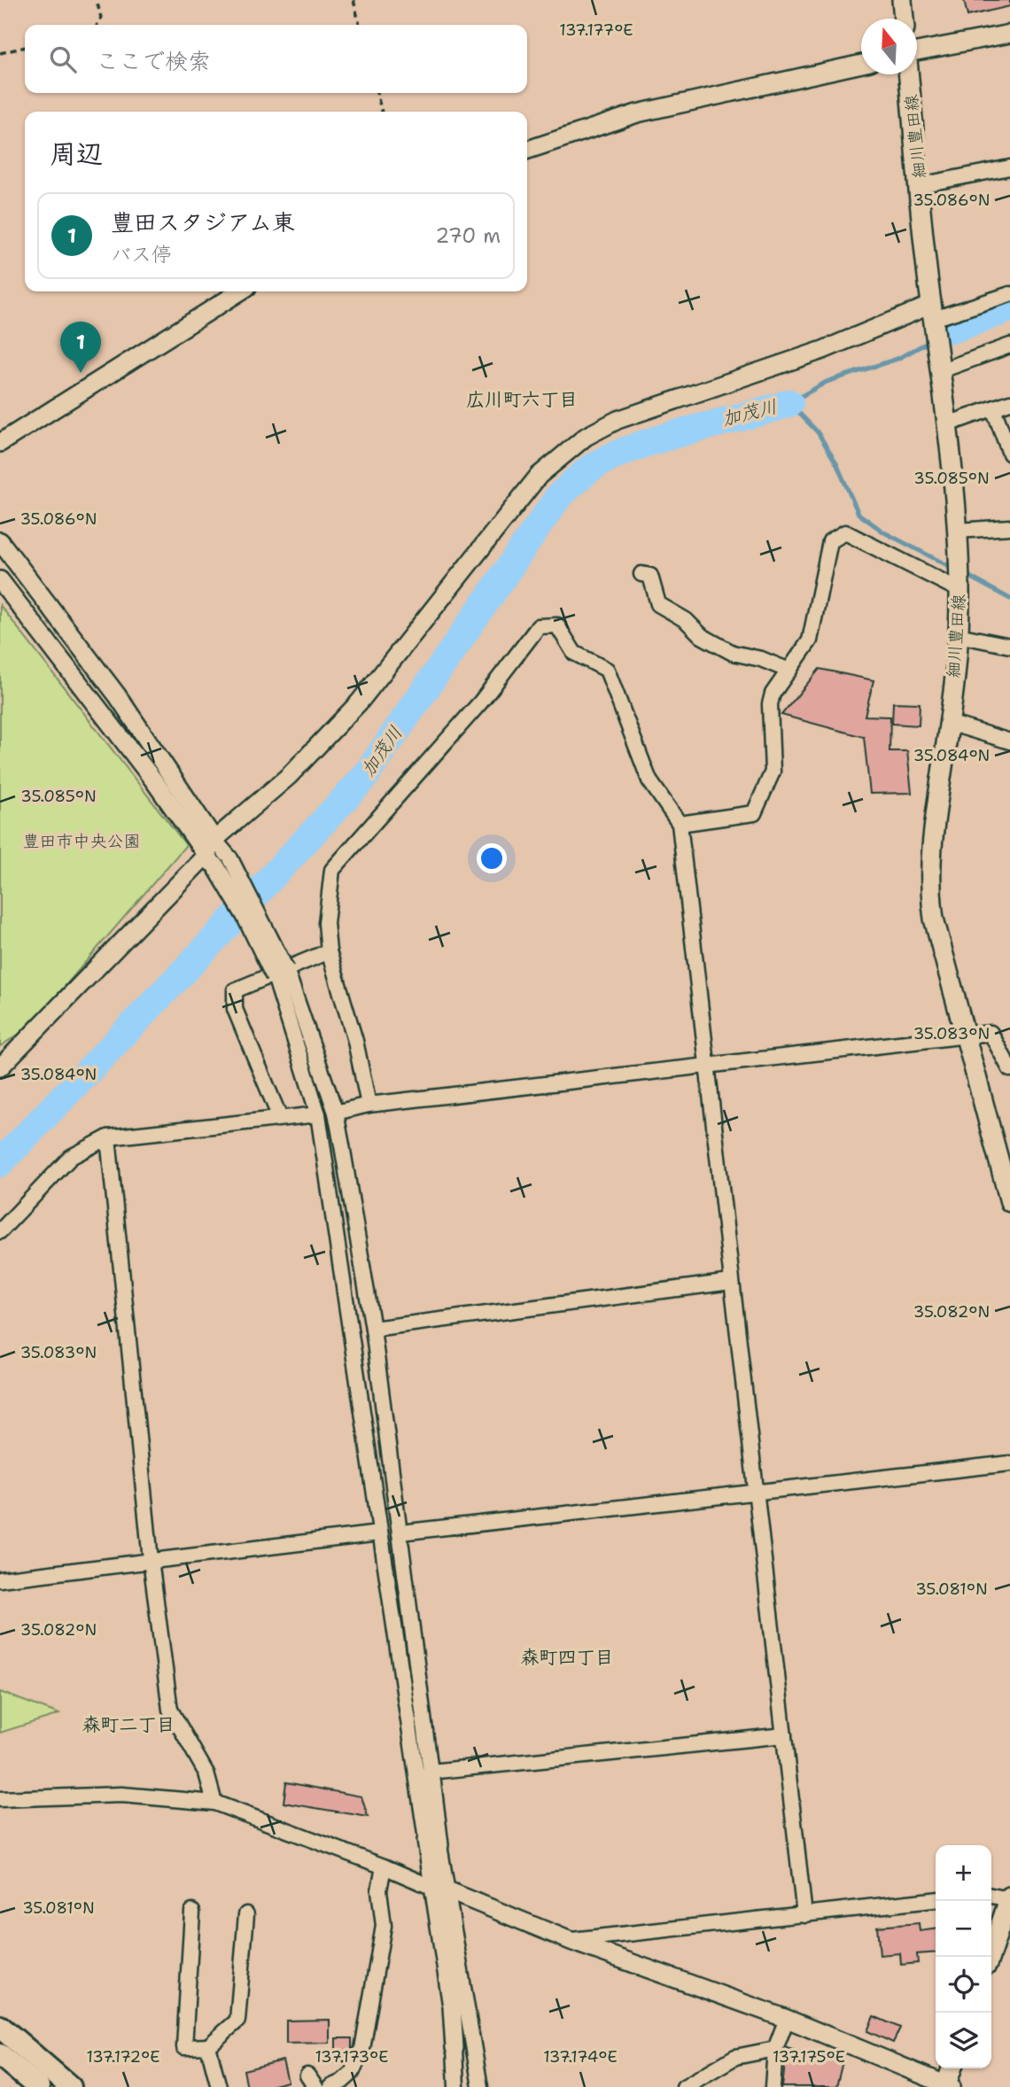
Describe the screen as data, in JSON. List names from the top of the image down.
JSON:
{
  "streets": {
    "main road": ["細川豊田線"]
  },
  "districts": ["広川町六丁目", "森町四丁目", "森町二丁目"],
  "water": ["加茂川"],
  "parks": ["豊田市中央公園"],
  "north": "top",
  "page": {
    "search": "ここで検索",
    "heading": "周辺",
    "list": [
      {
        "mark": "1",
        "name": "豊田スタジアム東",
        "note": "バス停",
        "value": "270 m"
      }
    ],
    "pins": "1",
    "map_buttons": ["+", "−"]
  },
  "coordinates": [
    "137.177°E",
    "35.086°N",
    "35.085°N",
    "35.084°N",
    "35.083°N",
    "35.082°N",
    "35.081°N",
    "137.172°E",
    "137.173°E",
    "137.174°E",
    "137.175°E"
  ]
}
